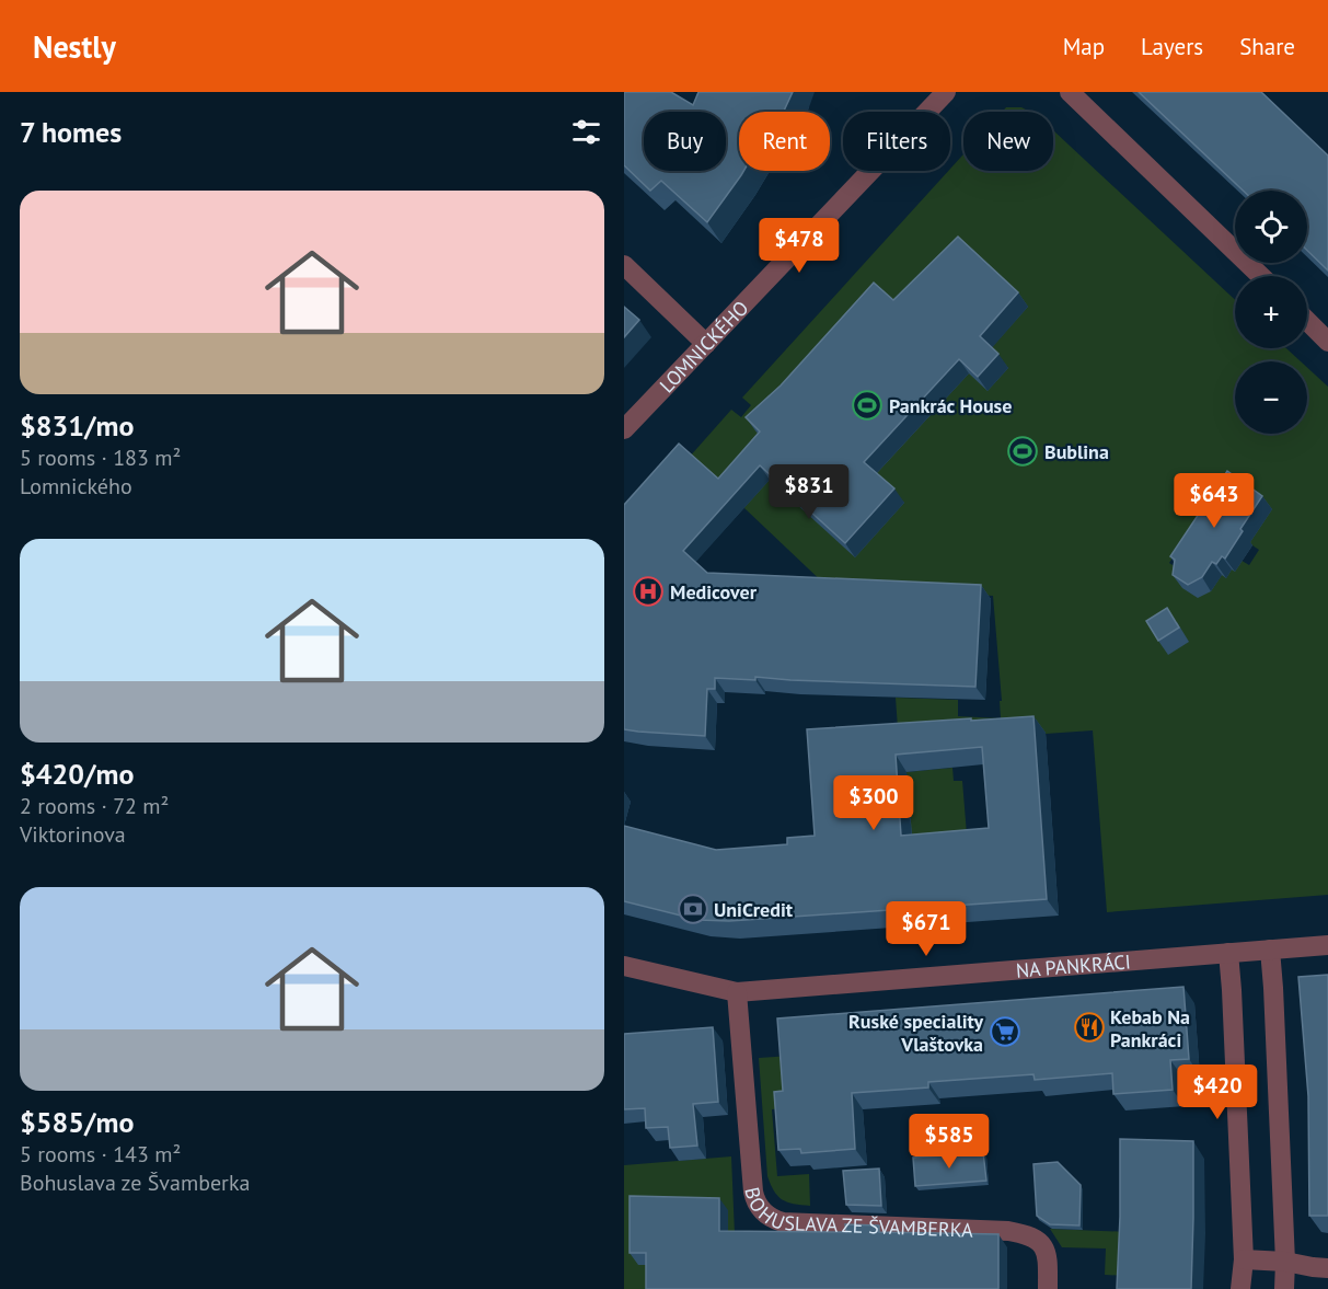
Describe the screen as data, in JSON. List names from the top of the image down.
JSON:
{
  "streets": {
    "street": ["LOMNICKÉHO", "NA PANKRÁCI", "BOHUSLAVA ZE ŠVAMBERKA"]
  },
  "crossings": [
    ["NA PANKRÁCI", "BOHUSLAVA ZE ŠVAMBERKA"]
  ],
  "places": {
    "sports": ["Pankrác House", "Bublina"],
    "hospital": ["Medicover"],
    "bank": ["UniCredit"],
    "restaurant": ["Kebab Na Pankráci"],
    "supermarket": ["Ruské speciality Vlaštovka"]
  },
  "page": {
    "header": "Nestly",
    "nav": ["Map", "Layers", "Share"],
    "heading": "7 homes",
    "chip": [
      "Buy",
      "Rent",
      "Filters",
      "New"
    ],
    "list": [
      {
        "name": "$831/mo",
        "note": "5 rooms · 183 m² · Lomnického"
      },
      {
        "name": "$420/mo",
        "note": "2 rooms · 72 m² · Viktorinova"
      },
      {
        "name": "$585/mo",
        "note": "5 rooms · 143 m² · Bohuslava ze Švamberka"
      }
    ],
    "map_buttons": ["+", "−"],
    "price": [
      "$478",
      "$831",
      "$643",
      "$300",
      "$671",
      "$420",
      "$585"
    ]
  }
}
